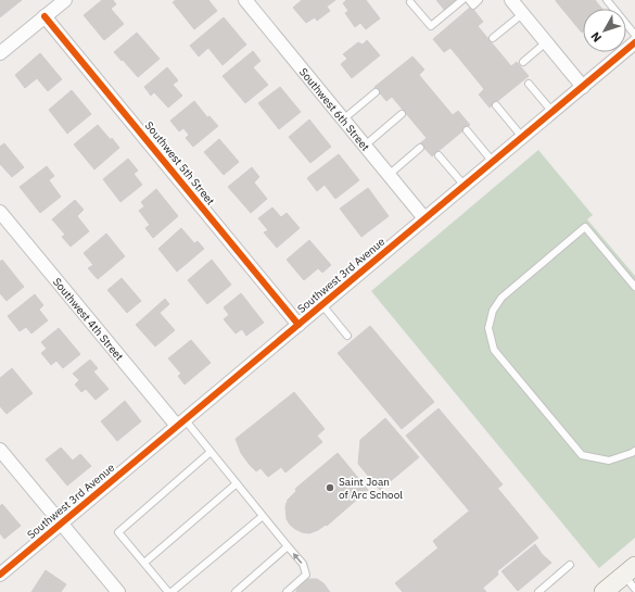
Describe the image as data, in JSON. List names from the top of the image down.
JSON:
{
  "streets": {
    "street": [
      "Southwest 6th Street",
      "Southwest 5th Street",
      "Southwest 3rd Avenue",
      "Southwest 4th Street"
    ]
  },
  "crossings": [
    ["Southwest 6th Street", "Southwest 3rd Avenue"],
    ["Southwest 5th Street", "Southwest 3rd Avenue"],
    ["Southwest 3rd Avenue", "Southwest 4th Street"]
  ],
  "places": ["Saint Joan of Arc School"],
  "north": "bottom left"
}
